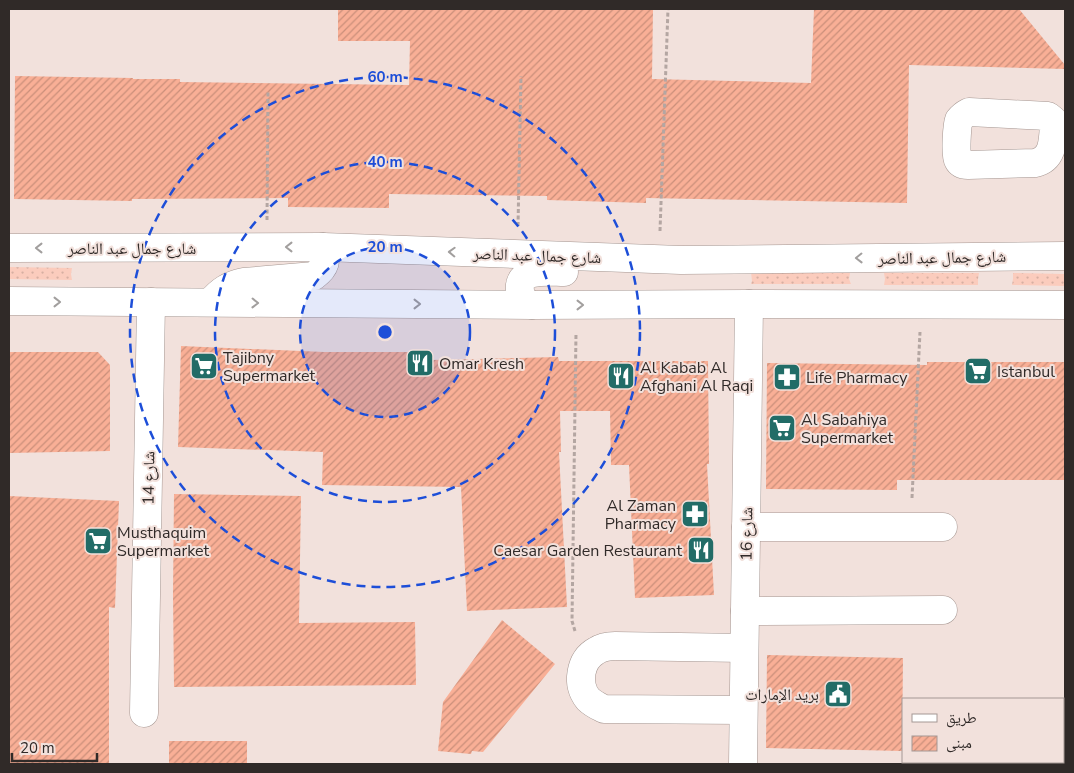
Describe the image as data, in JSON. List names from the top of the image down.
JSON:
{
  "streets": {
    "street": ["شارع جمال عبد الناصر", "شارع 14", "شارع 16"]
  },
  "places": {
    "restaurant": ["Omar Kresh", "Al Kabab Al Afghani Al Raqi", "Caesar Garden Restaurant"],
    "supermarket": [
      "Tajibny Supermarket",
      "Istanbul",
      "Al Sabahiya Supermarket",
      "Musthaquim Supermarket"
    ],
    "pharmacy": ["Life Pharmacy", "Al Zaman Pharmacy"],
    "public building": ["بريد الإمارات"]
  },
  "legend": ["طريق", "مبنى"],
  "scale_bar": "20 m",
  "rings": ["60 m", "40 m", "20 m"]
}
